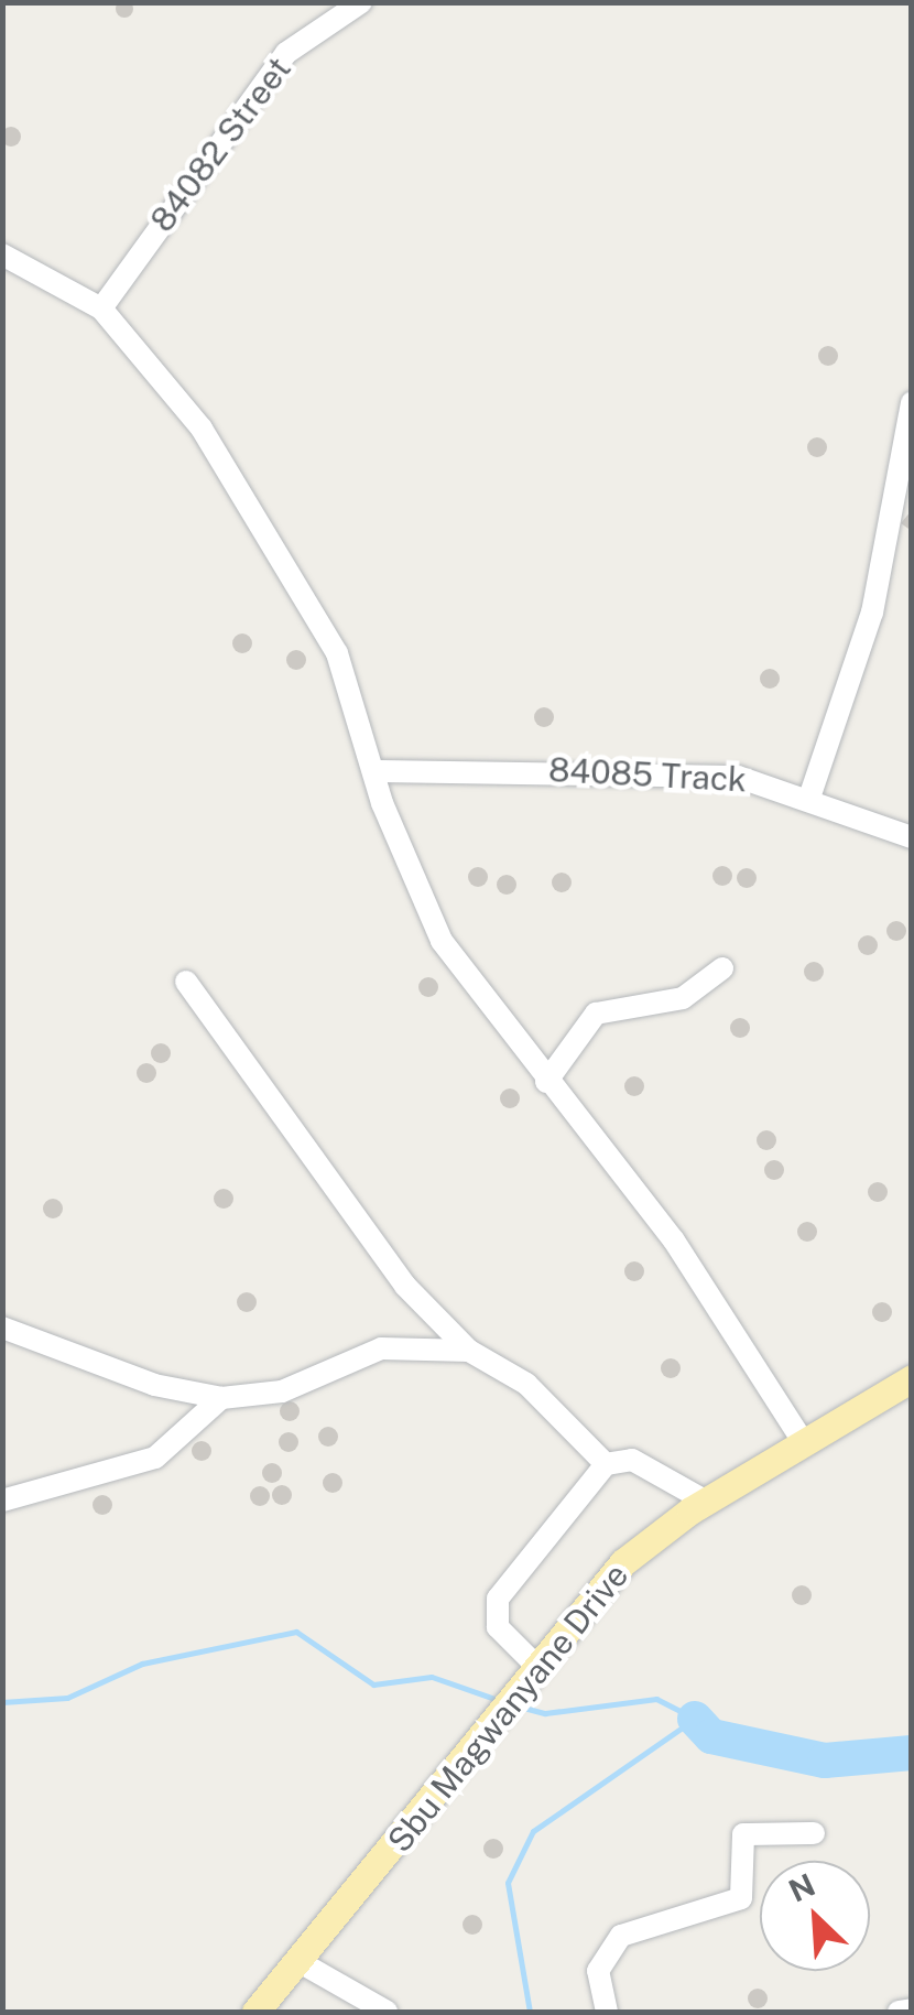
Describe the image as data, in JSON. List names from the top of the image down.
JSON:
{
  "streets": {
    "main road": ["Sbu Magwanyane Drive"],
    "street": ["84082 Street", "84085 Track"]
  },
  "north": "top left"
}
